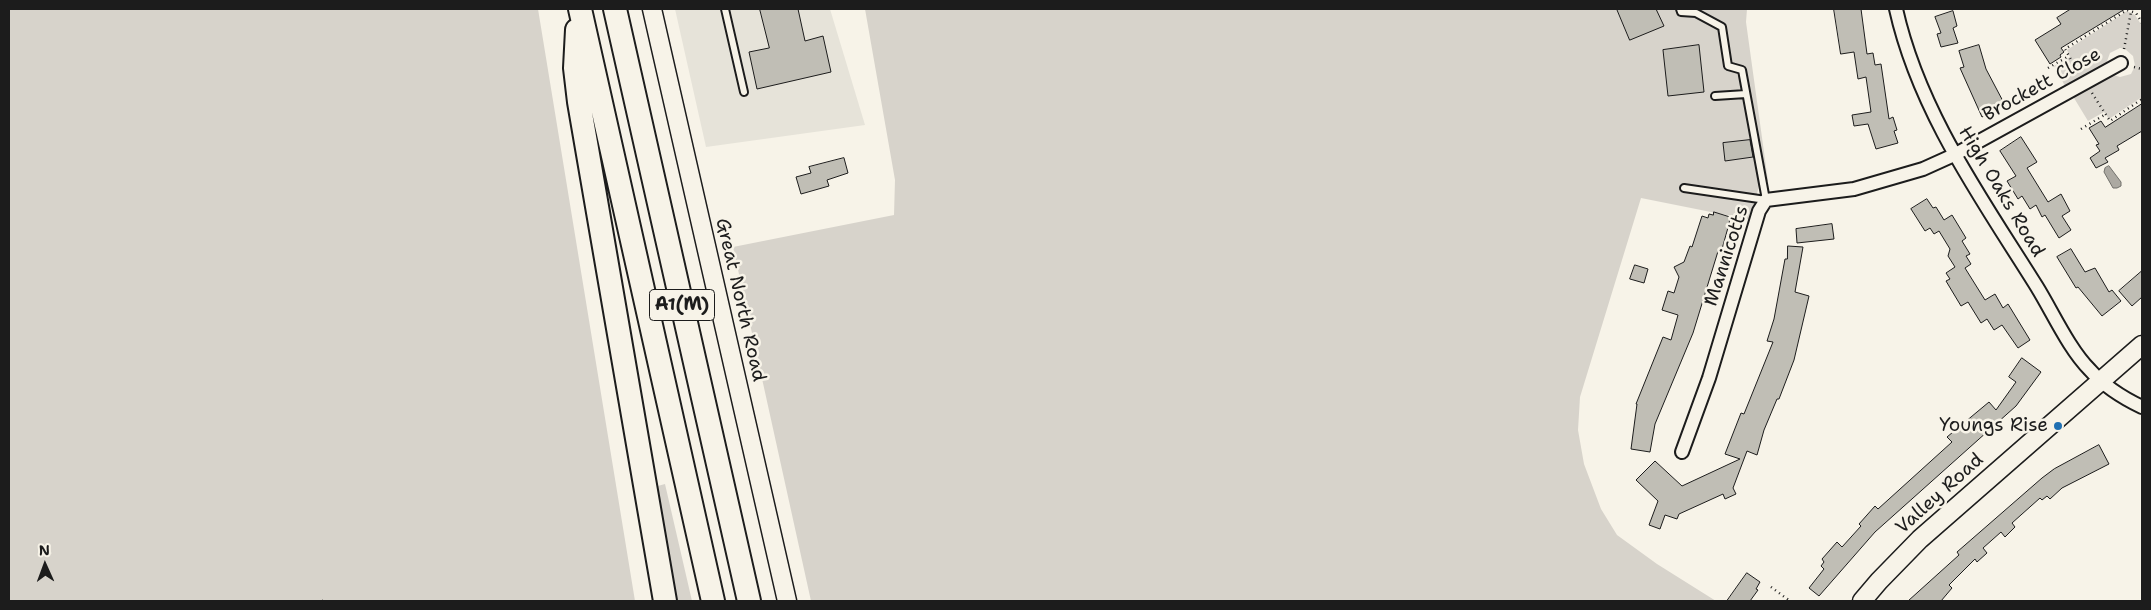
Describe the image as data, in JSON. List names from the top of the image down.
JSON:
{
  "streets": {
    "highway": ["A1(M)"],
    "main road": ["Great North Road", "Valley Road"],
    "street": ["Brockett Close", "High Oaks Road", "Mannicotts"]
  },
  "crossings": [
    ["Brockett Close", "High Oaks Road"],
    ["Brockett Close", "Mannicotts"],
    ["High Oaks Road", "Mannicotts"],
    ["High Oaks Road", "Valley Road"]
  ],
  "places": ["Youngs Rise"],
  "north": "top"
}
